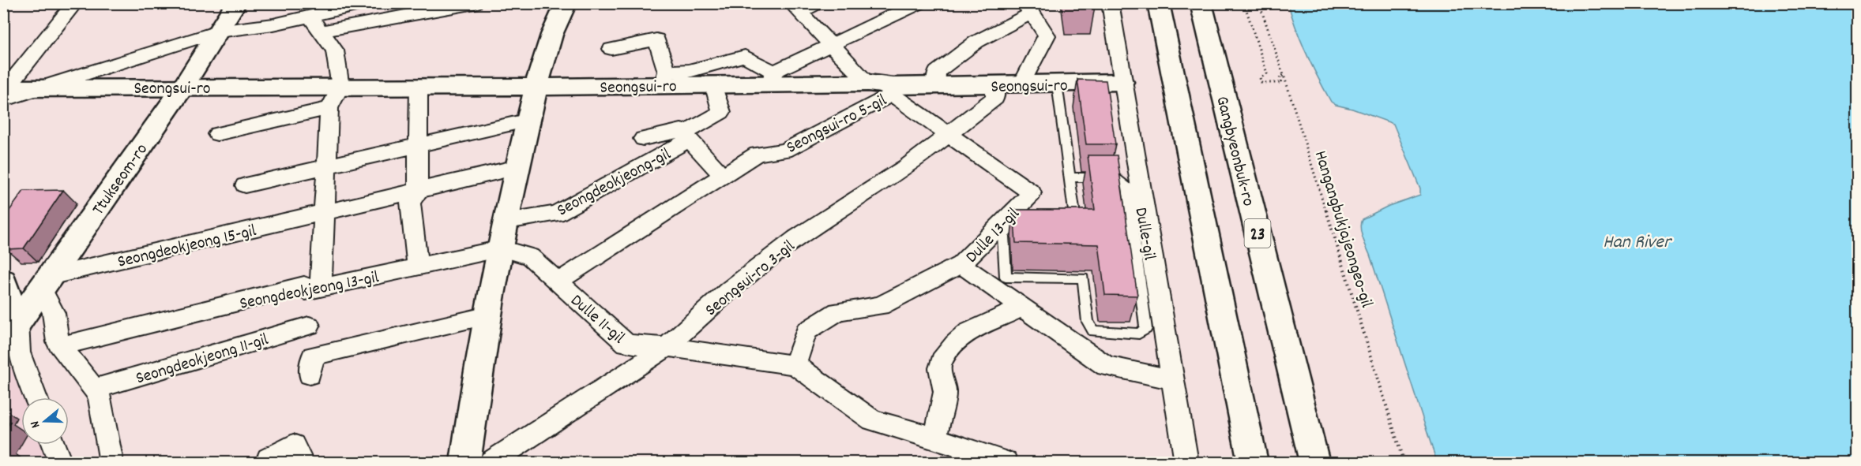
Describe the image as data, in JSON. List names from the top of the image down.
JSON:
{
  "streets": {
    "main road": [
      "Seongsui-ro",
      "Gangbyeonbuk-ro",
      "Ttukseom-ro",
      "23"
    ],
    "street": [
      "Seongsui-ro 5-gil",
      "Seongdeokjeong-gil",
      "Dulle-gil",
      "Dulle 13-gil",
      "Seongdeokjeong 15-gil",
      "Seongsui-ro 3-gil",
      "Seongdeokjeong 13-gil",
      "Dulle 11-gil",
      "Seongdeokjeong 11-gil"
    ],
    "path": ["Hangangbukjajeongeo-gil"]
  },
  "crossings": [
    ["Seongsui-ro", "Seongsui-ro 5-gil"],
    ["Seongsui-ro", "Ttukseom-ro"],
    ["Seongsui-ro", "Dulle-gil"],
    ["Seongsui-ro", "Dulle 13-gil"],
    ["Seongsui-ro", "Seongsui-ro 3-gil"],
    ["Seongsui-ro 5-gil", "Dulle 13-gil"],
    ["Seongsui-ro 5-gil", "Dulle 11-gil"],
    ["Ttukseom-ro", "Seongdeokjeong 15-gil"],
    ["Dulle-gil", "Dulle 13-gil"],
    ["Dulle 13-gil", "Seongsui-ro 3-gil"],
    ["Seongsui-ro 3-gil", "Dulle 11-gil"],
    ["Seongdeokjeong 13-gil", "Dulle 11-gil"]
  ],
  "water": ["Han River"],
  "north": "left"
}
